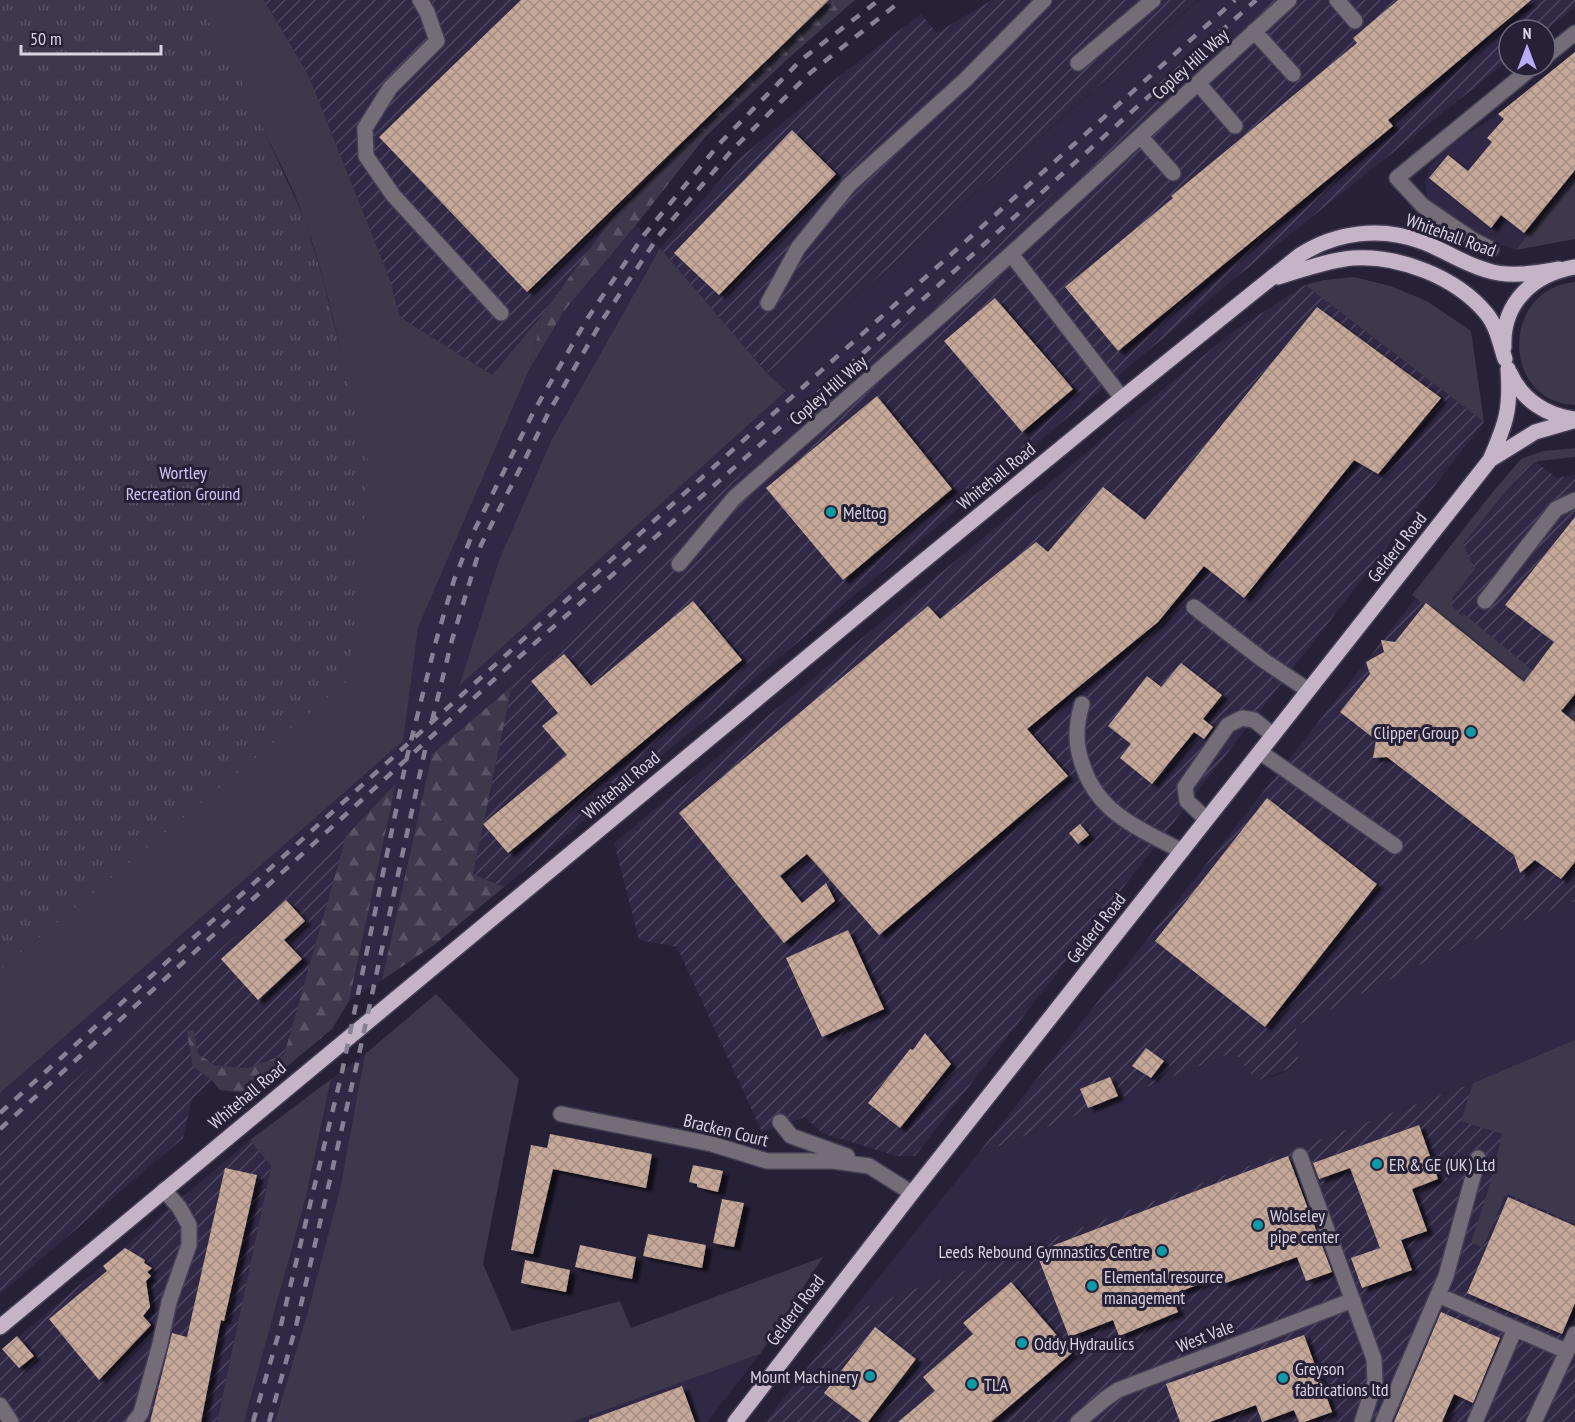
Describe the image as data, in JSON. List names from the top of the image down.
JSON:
{
  "streets": {
    "main road": ["Whitehall Road", "Gelderd Road"],
    "street": ["Copley Hill Way", "Bracken Court", "West Vale"]
  },
  "crossings": [
    ["Whitehall Road", "Gelderd Road"],
    ["Gelderd Road", "Bracken Court"]
  ],
  "parks": ["Wortley Recreation Ground"],
  "places": [
    "Meltog",
    "Clipper Group",
    "ER & GE (UK) Ltd",
    "Wolseley pipe center",
    "Leeds Rebound Gymnastics Centre",
    "Elemental resource management",
    "Oddy Hydraulics",
    "Mount Machinery",
    "Greyson fabrications ltd",
    "TLA"
  ],
  "scale_bar": "50 m",
  "north": "top"
}
